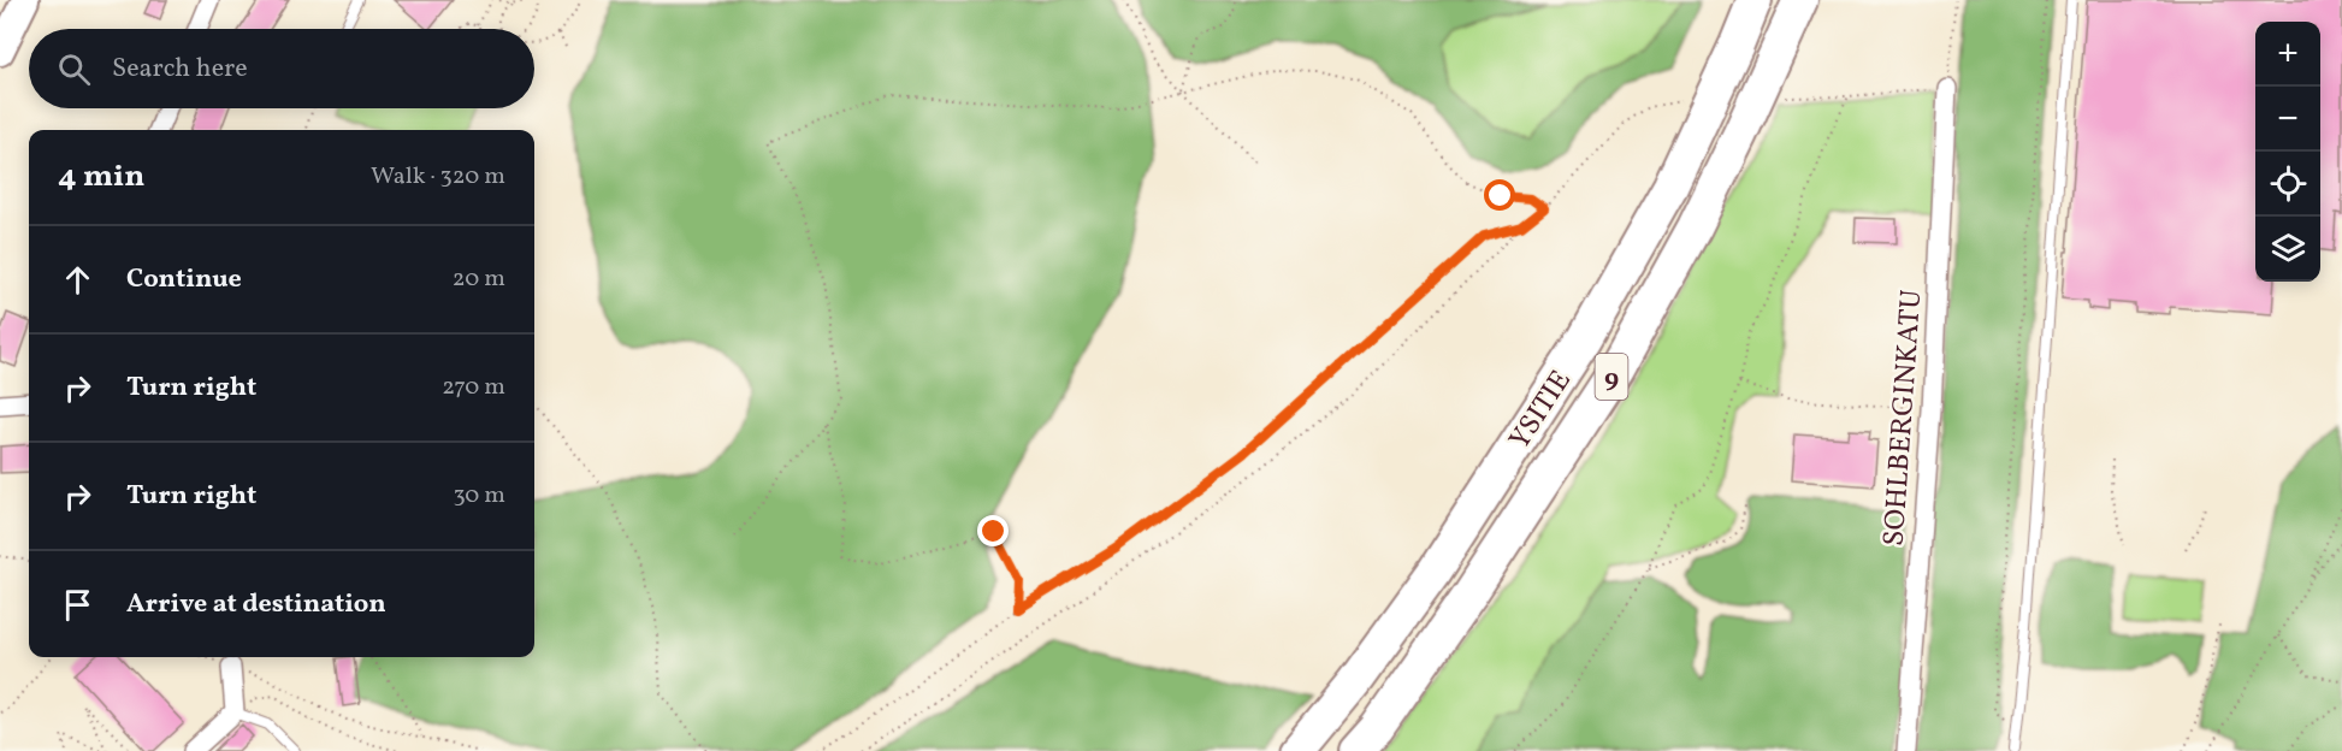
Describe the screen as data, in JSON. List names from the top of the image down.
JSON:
{
  "streets": {
    "highway": ["9", "YSITIE"],
    "street": ["SOHLBERGINKATU"]
  },
  "page": {
    "map_buttons": ["+", "−"],
    "search": "Search here",
    "heading": ["4 min", "Walk · 320 m"],
    "list": [
      ["Continue", "20 m"],
      ["Turn right", "270 m"],
      ["Turn right", "30 m"],
      "Arrive at destination"
    ]
  }
}
